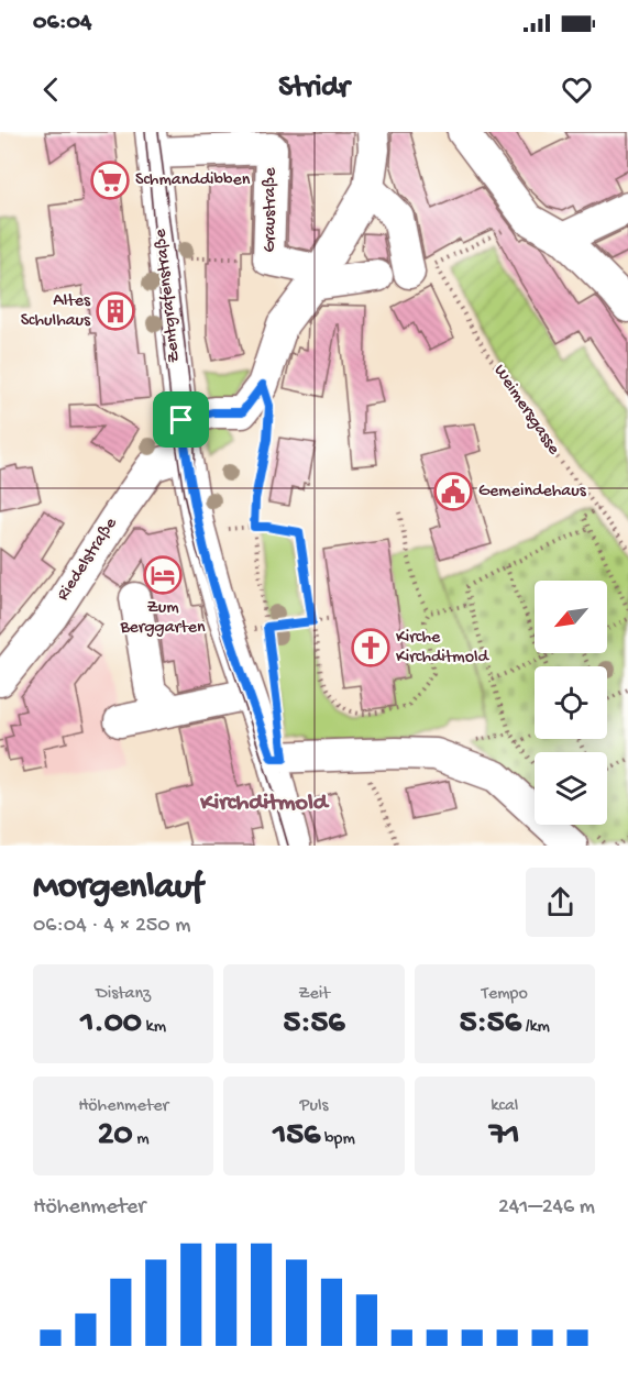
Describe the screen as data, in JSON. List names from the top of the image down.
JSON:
{
  "streets": {
    "street": ["Graustraße", "Zentgrafenstraße", "Riedelstraße"],
    "path": ["Weimersgasse"]
  },
  "crossings": [
    ["Graustraße", "Zentgrafenstraße"],
    ["Zentgrafenstraße", "Riedelstraße"]
  ],
  "districts": ["Kirchditmold"],
  "places": {
    "supermarket": ["Schmanddibben"],
    "building": ["Altes Schulhaus"],
    "public building": ["Gemeindehaus"],
    "hotel": ["Zum Berggarten"],
    "church": ["Kirche Kirchditmold"]
  },
  "north": "bottom left",
  "page": {
    "status": "06:04",
    "header": "Stridr",
    "heading": ["Morgenlauf", "06:04 · 4 × 250 m"],
    "stats": [
      ["Distanz", "1.00 km"],
      ["Zeit", "5:56"],
      ["Tempo", "5:56 /km"],
      ["Höhenmeter", "20 m"],
      ["Puls", "156 bpm"],
      ["kcal", "71"]
    ],
    "chart": ["Höhenmeter", "241–246 m"]
  }
}
